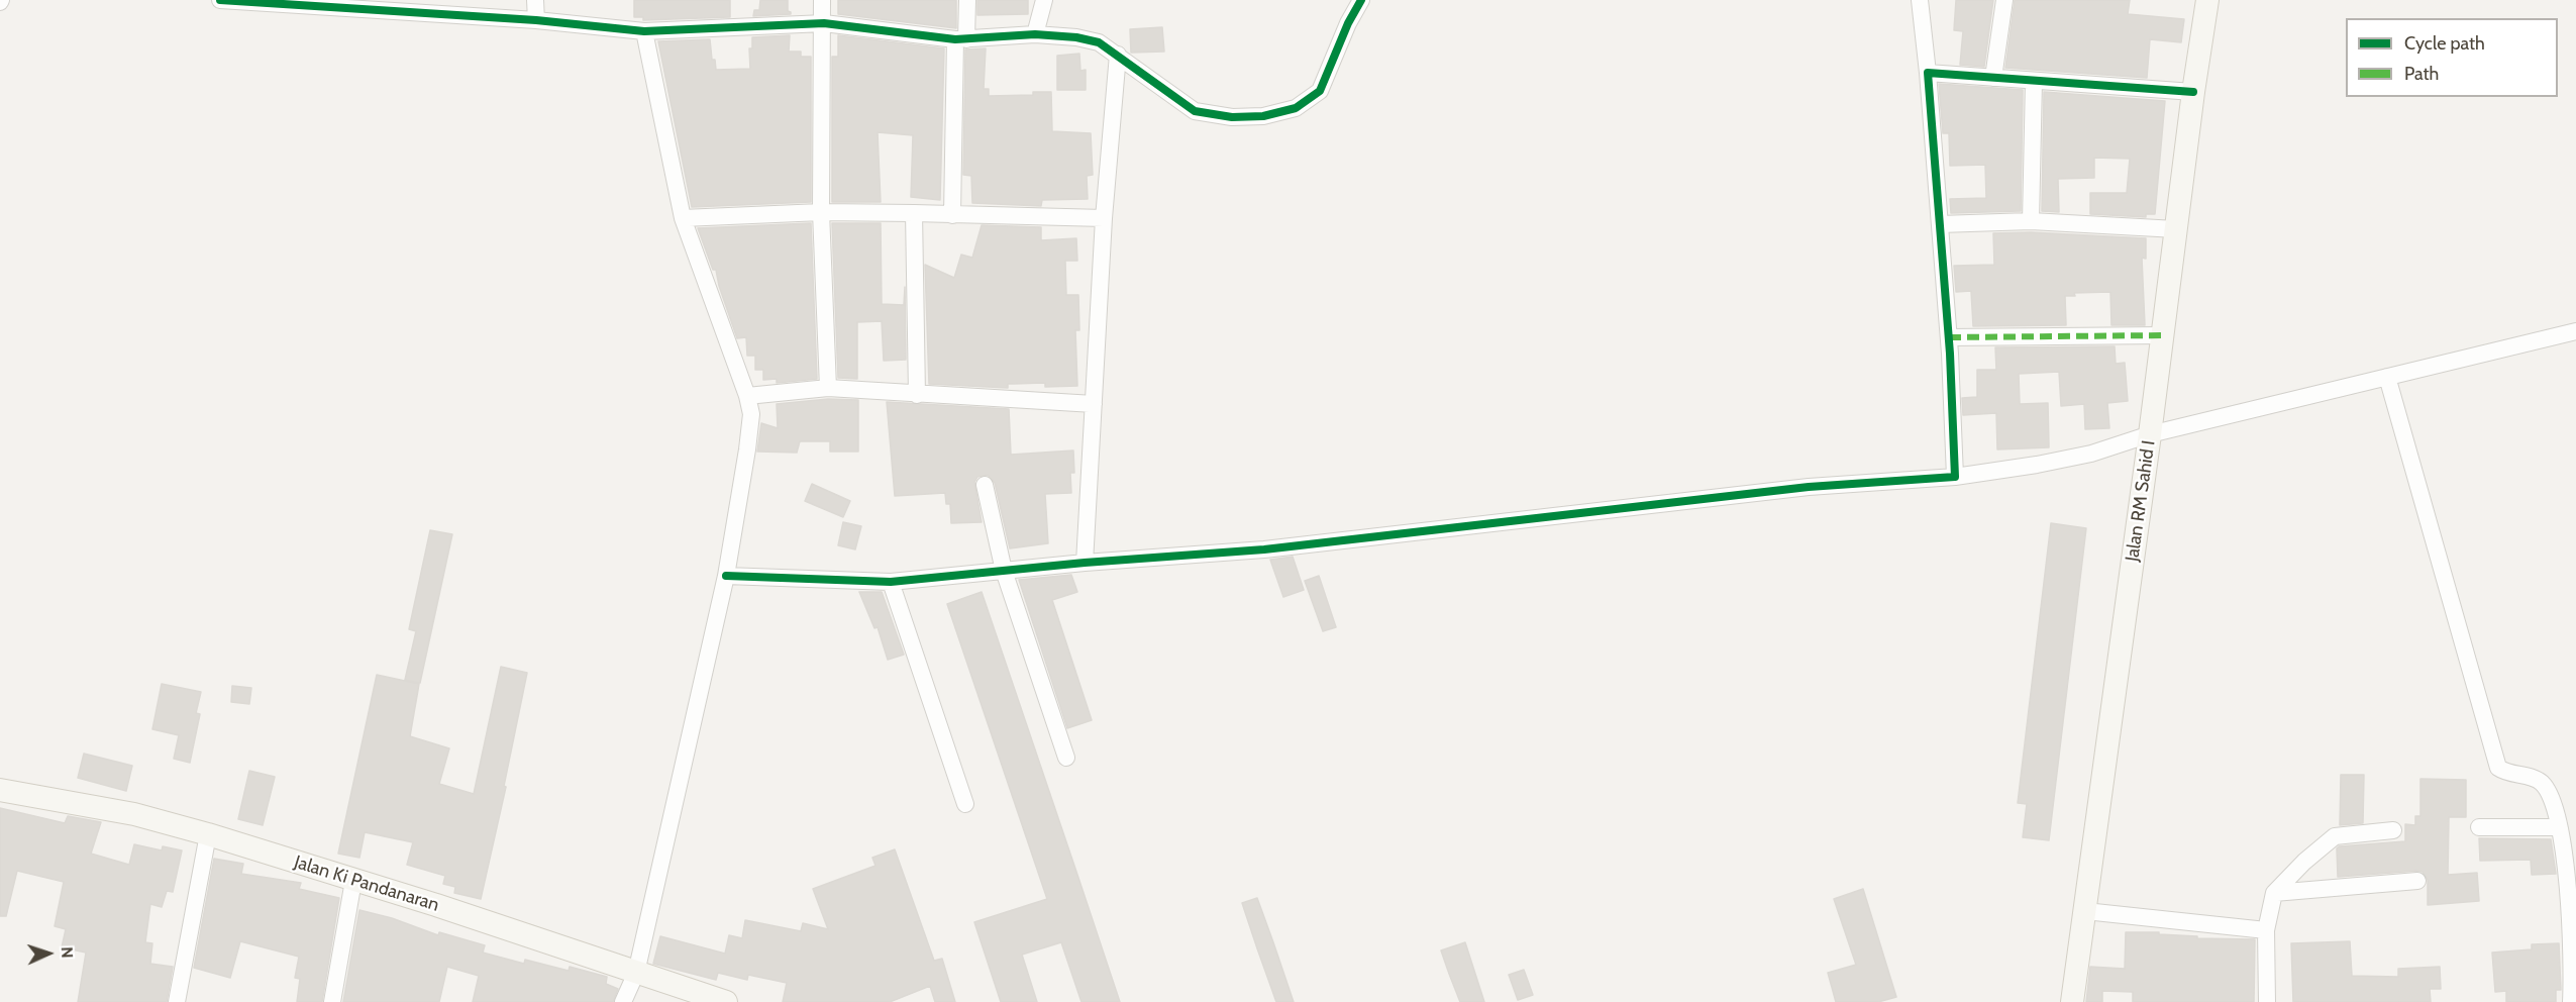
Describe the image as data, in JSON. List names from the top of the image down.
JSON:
{
  "streets": {
    "street": ["Jalan RM Sahid I", "Jalan Ki Pandanaran"]
  },
  "legend": ["Cycle path", "Path"],
  "north": "right"
}
